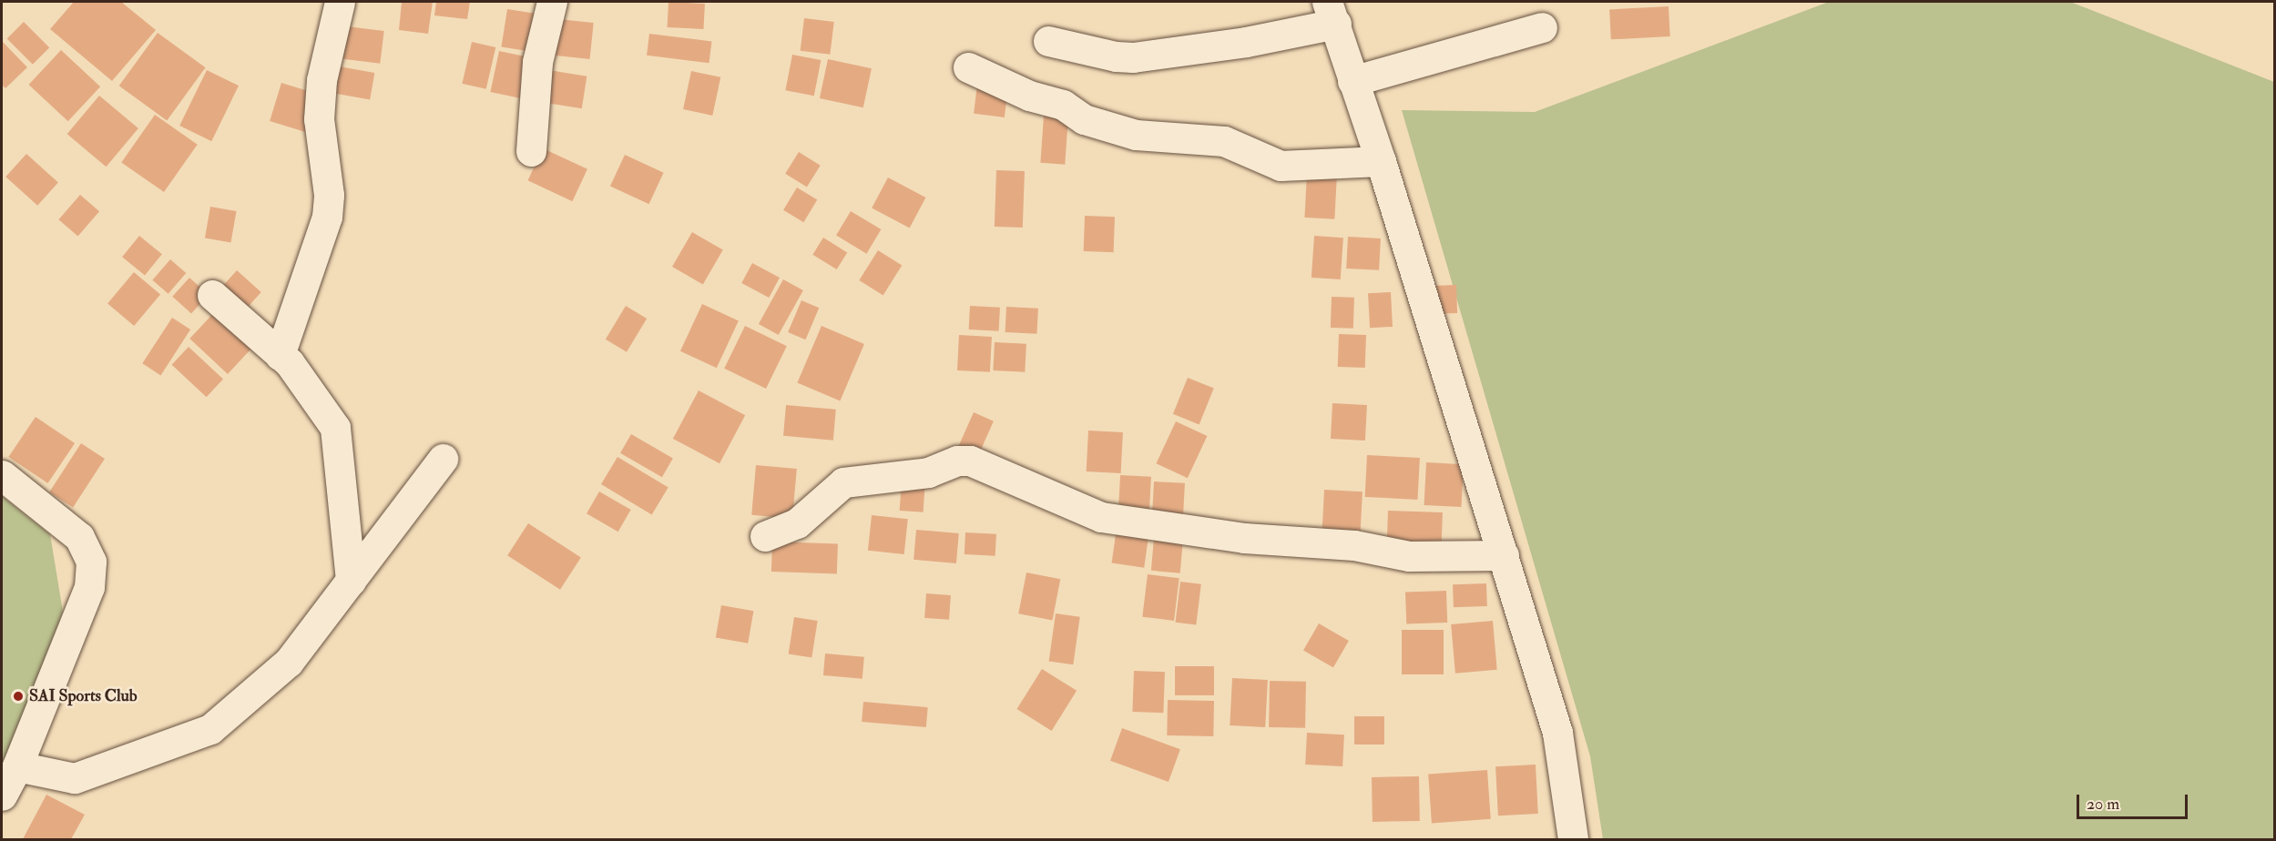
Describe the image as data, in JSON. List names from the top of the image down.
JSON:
{
  "places": ["SAI Sports Club"],
  "scale_bar": "20 m"
}
